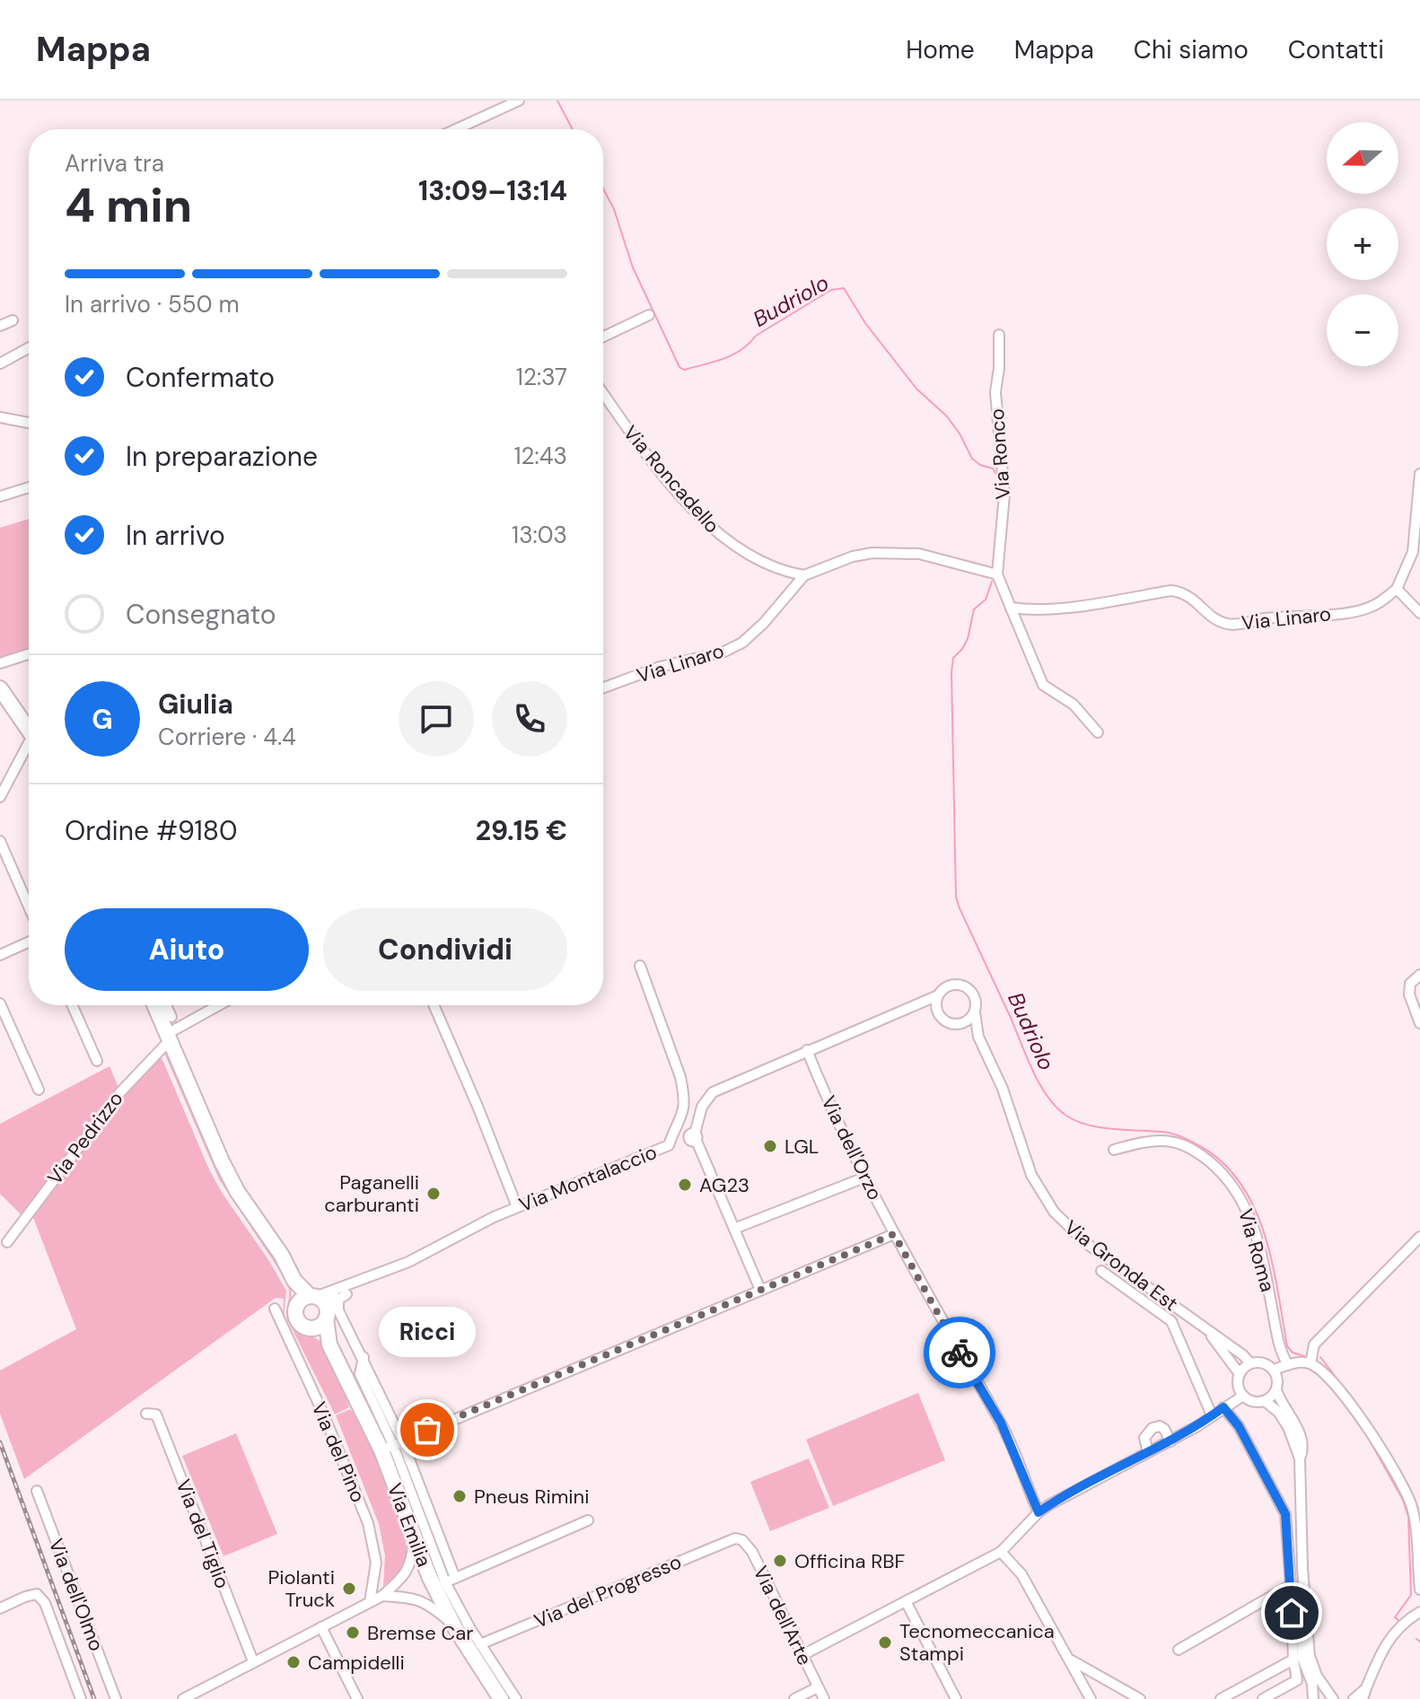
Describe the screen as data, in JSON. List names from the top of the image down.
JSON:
{
  "streets": {
    "main road": ["Via Emilia"],
    "street": [
      "Via Ronco",
      "Via Roncadello",
      "Via Linaro",
      "Via Pedrizzo",
      "Via dell'Orzo",
      "Via Montalaccio",
      "Via Roma",
      "Via Gronda Est",
      "Via del Pino",
      "Via del Tiglio",
      "Via del Progresso",
      "Via dell'Olmo",
      "Via dell'Arte"
    ]
  },
  "crossings": [
    ["Via Ronco", "Via Linaro"],
    ["Via Roncadello", "Via Linaro"],
    ["Via Pedrizzo", "Via Emilia"],
    ["Via dell'Orzo", "Via Gronda Est"],
    ["Via Montalaccio", "Via Emilia"],
    ["Via del Progresso", "Via dell'Arte"]
  ],
  "water": ["Budriolo"],
  "places": [
    "LGL",
    "AG23",
    "Paganelli carburanti",
    "Ricci",
    "Pneus Rimini",
    "Officina RBF",
    "Piolanti Truck",
    "Bremse Car",
    "Tecnomeccanica Stampi",
    "Campidelli"
  ],
  "north": "left",
  "page": {
    "header": "Mappa",
    "nav": [
      "Home",
      "Mappa",
      "Chi siamo",
      "Contatti"
    ],
    "map_buttons": ["+", "−"],
    "heading": ["4 min", "Arriva tra", "13:09–13:14"],
    "panel": [
      "Giulia",
      "Corriere · 4.4",
      "Ordine #9180",
      "29.15 €"
    ],
    "bar": "In arrivo · 550 m",
    "list": [
      ["Confermato", "12:37"],
      ["In preparazione", "12:43"],
      ["In arrivo", "13:03"],
      "Consegnato"
    ],
    "round": "G",
    "buttons": ["Aiuto", "Condividi"],
    "bubble": "Ricci"
  }
}
